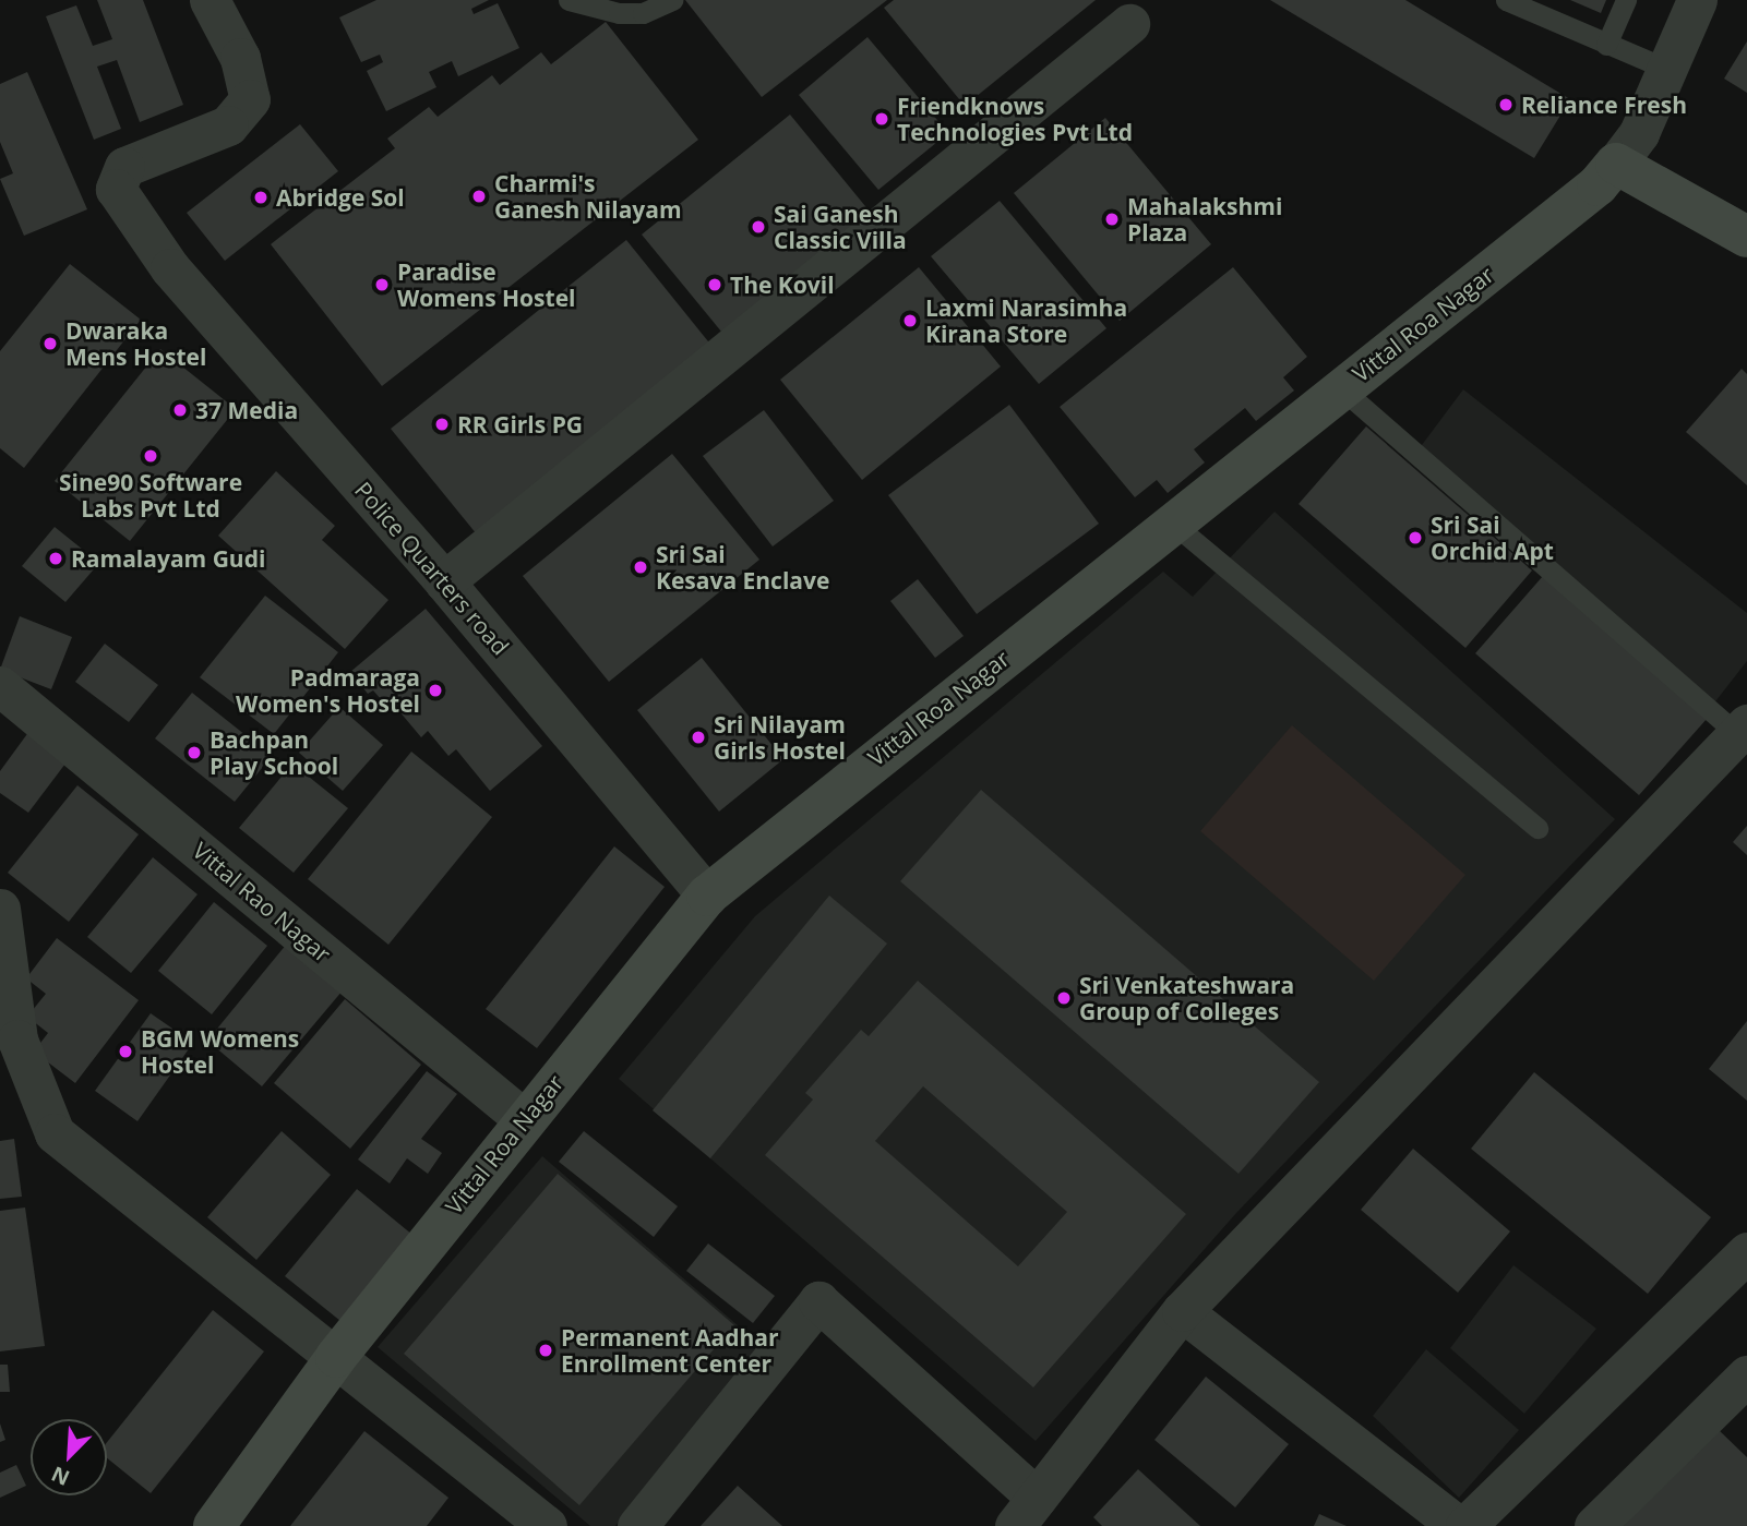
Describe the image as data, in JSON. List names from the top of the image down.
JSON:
{
  "streets": {
    "street": ["Vittal Roa Nagar", "Police Quarters road", "Vittal Rao Nagar"]
  },
  "crossings": [
    ["Vittal Roa Nagar", "Police Quarters road"],
    ["Vittal Roa Nagar", "Vittal Rao Nagar"]
  ],
  "places": [
    "Reliance Fresh",
    "Friendknows Technologies Pvt Ltd",
    "Charmi's Ganesh Nilayam",
    "Abridge Sol",
    "Mahalakshmi Plaza",
    "Sai Ganesh Classic Villa",
    "Paradise Womens Hostel",
    "The Kovil",
    "Laxmi Narasimha Kirana Store",
    "Dwaraka Mens Hostel",
    "37 Media",
    "RR Girls PG",
    "Sine90 Software Labs Pvt Ltd",
    "Sri Sai Orchid Apt",
    "Ramalayam Gudi",
    "Sri Sai Kesava Enclave",
    "Padmaraga Women's Hostel",
    "Sri Nilayam Girls Hostel",
    "Bachpan Play School",
    "Sri Venkateshwara Group of Colleges",
    "BGM Womens Hostel",
    "Permanent Aadhar Enrollment Center"
  ],
  "north": "bottom left"
}
